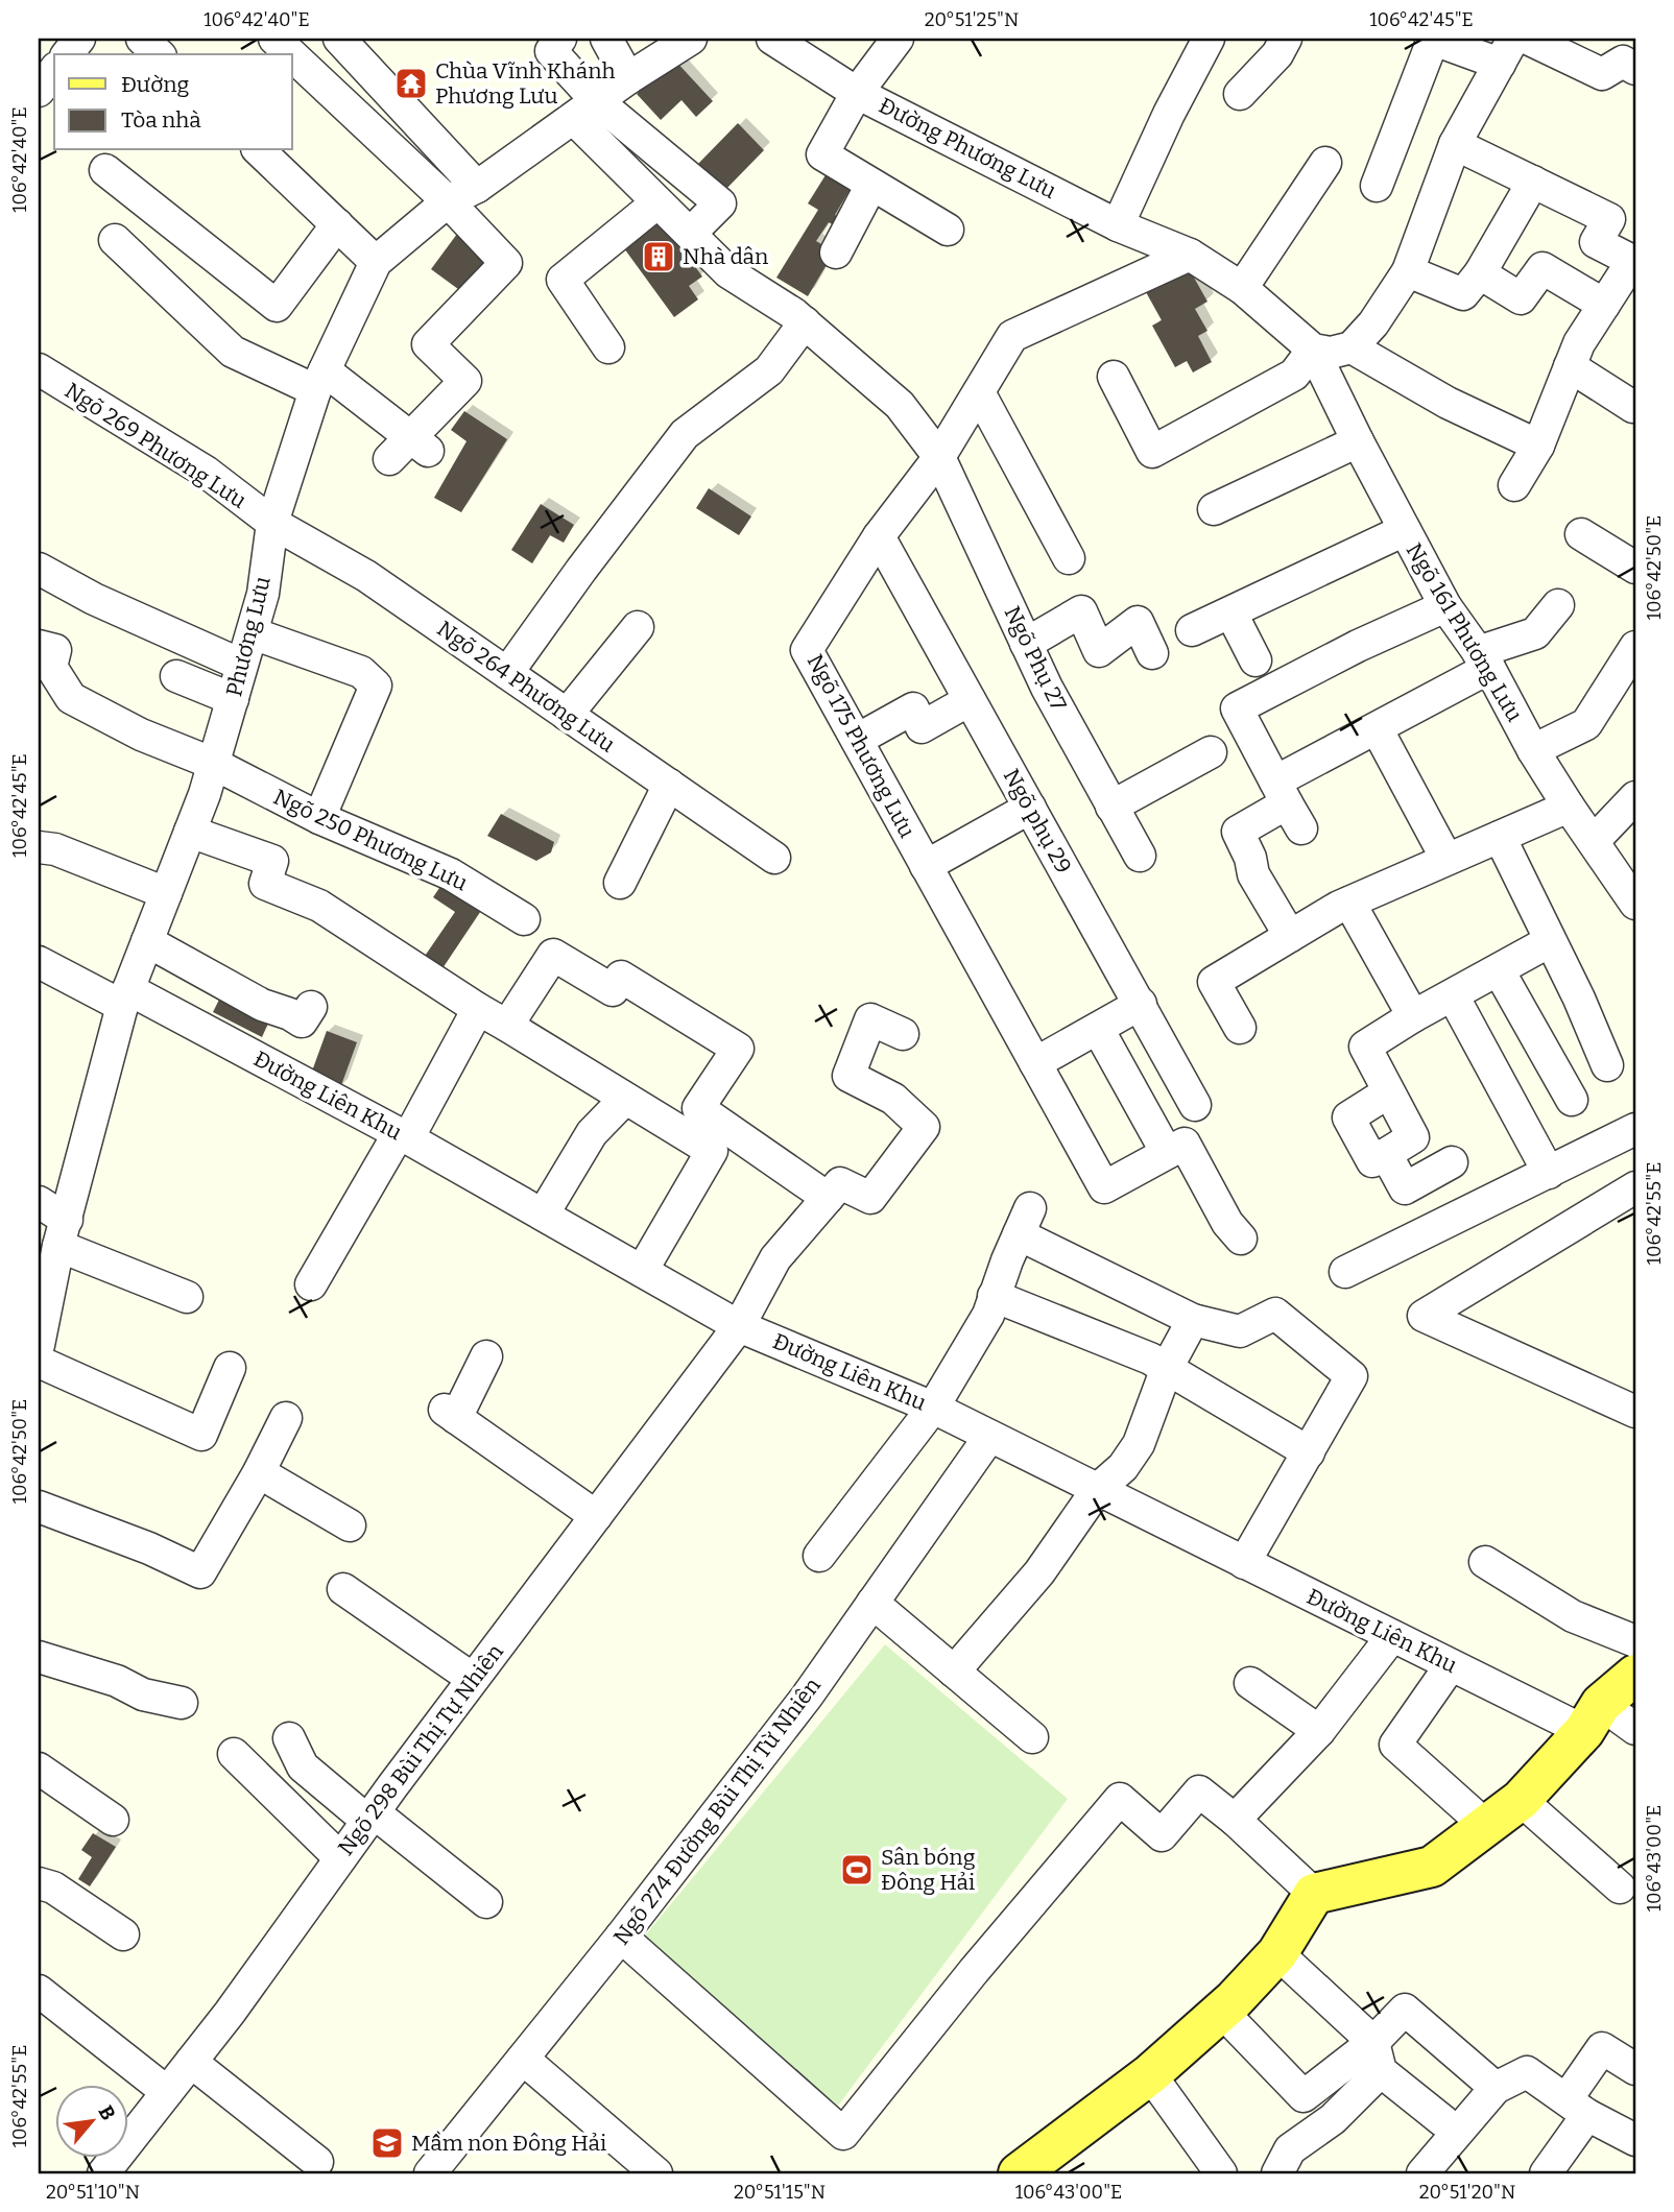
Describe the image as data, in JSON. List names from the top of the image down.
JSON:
{
  "streets": {
    "street": [
      "Đường Phương Lưu",
      "Ngõ 269 Phương Lưu",
      "Ngõ 161 Phương Lưu",
      "Phương Lưu",
      "Ngõ Phụ 27",
      "Ngõ 264 Phương Lưu",
      "Ngõ 175 Phương Lưu",
      "Ngõ phụ 29",
      "Ngõ 250 Phương Lưu",
      "Đường Liên Khu",
      "Ngõ 298 Bùi Thị Tự Nhiên",
      "Ngõ 274 Đường Bùi Thị Từ Nhiên"
    ]
  },
  "crossings": [
    ["Đường Phương Lưu", "Ngõ 161 Phương Lưu"],
    ["Đường Phương Lưu", "Ngõ 175 Phương Lưu"],
    ["Ngõ 269 Phương Lưu", "Phương Lưu"],
    ["Ngõ 269 Phương Lưu", "Ngõ 264 Phương Lưu"],
    ["Phương Lưu", "Ngõ Phụ 27"],
    ["Phương Lưu", "Ngõ 264 Phương Lưu"],
    ["Phương Lưu", "Ngõ 250 Phương Lưu"],
    ["Phương Lưu", "Đường Liên Khu"],
    ["Ngõ Phụ 27", "Ngõ 175 Phương Lưu"],
    ["Ngõ 175 Phương Lưu", "Ngõ phụ 29"],
    ["Đường Liên Khu", "Ngõ 298 Bùi Thị Tự Nhiên"],
    ["Đường Liên Khu", "Ngõ 274 Đường Bùi Thị Từ Nhiên"]
  ],
  "places": {
    "temple": ["Chùa Vĩnh Khánh Phương Lưu"],
    "building": ["Nhà dân"],
    "sports": ["Sân bóng Đông Hải"],
    "school or university": ["Mầm non Đông Hải"]
  },
  "legend": ["Đường", "Tòa nhà"],
  "north": "top right",
  "coordinates": [
    "106°42'40\"E",
    "20°51'25\"N",
    "106°42'45\"E",
    "106°42'50\"E",
    "106°42'55\"E",
    "106°43'00\"E",
    "20°51'10\"N",
    "20°51'15\"N",
    "20°51'20\"N"
  ]
}
